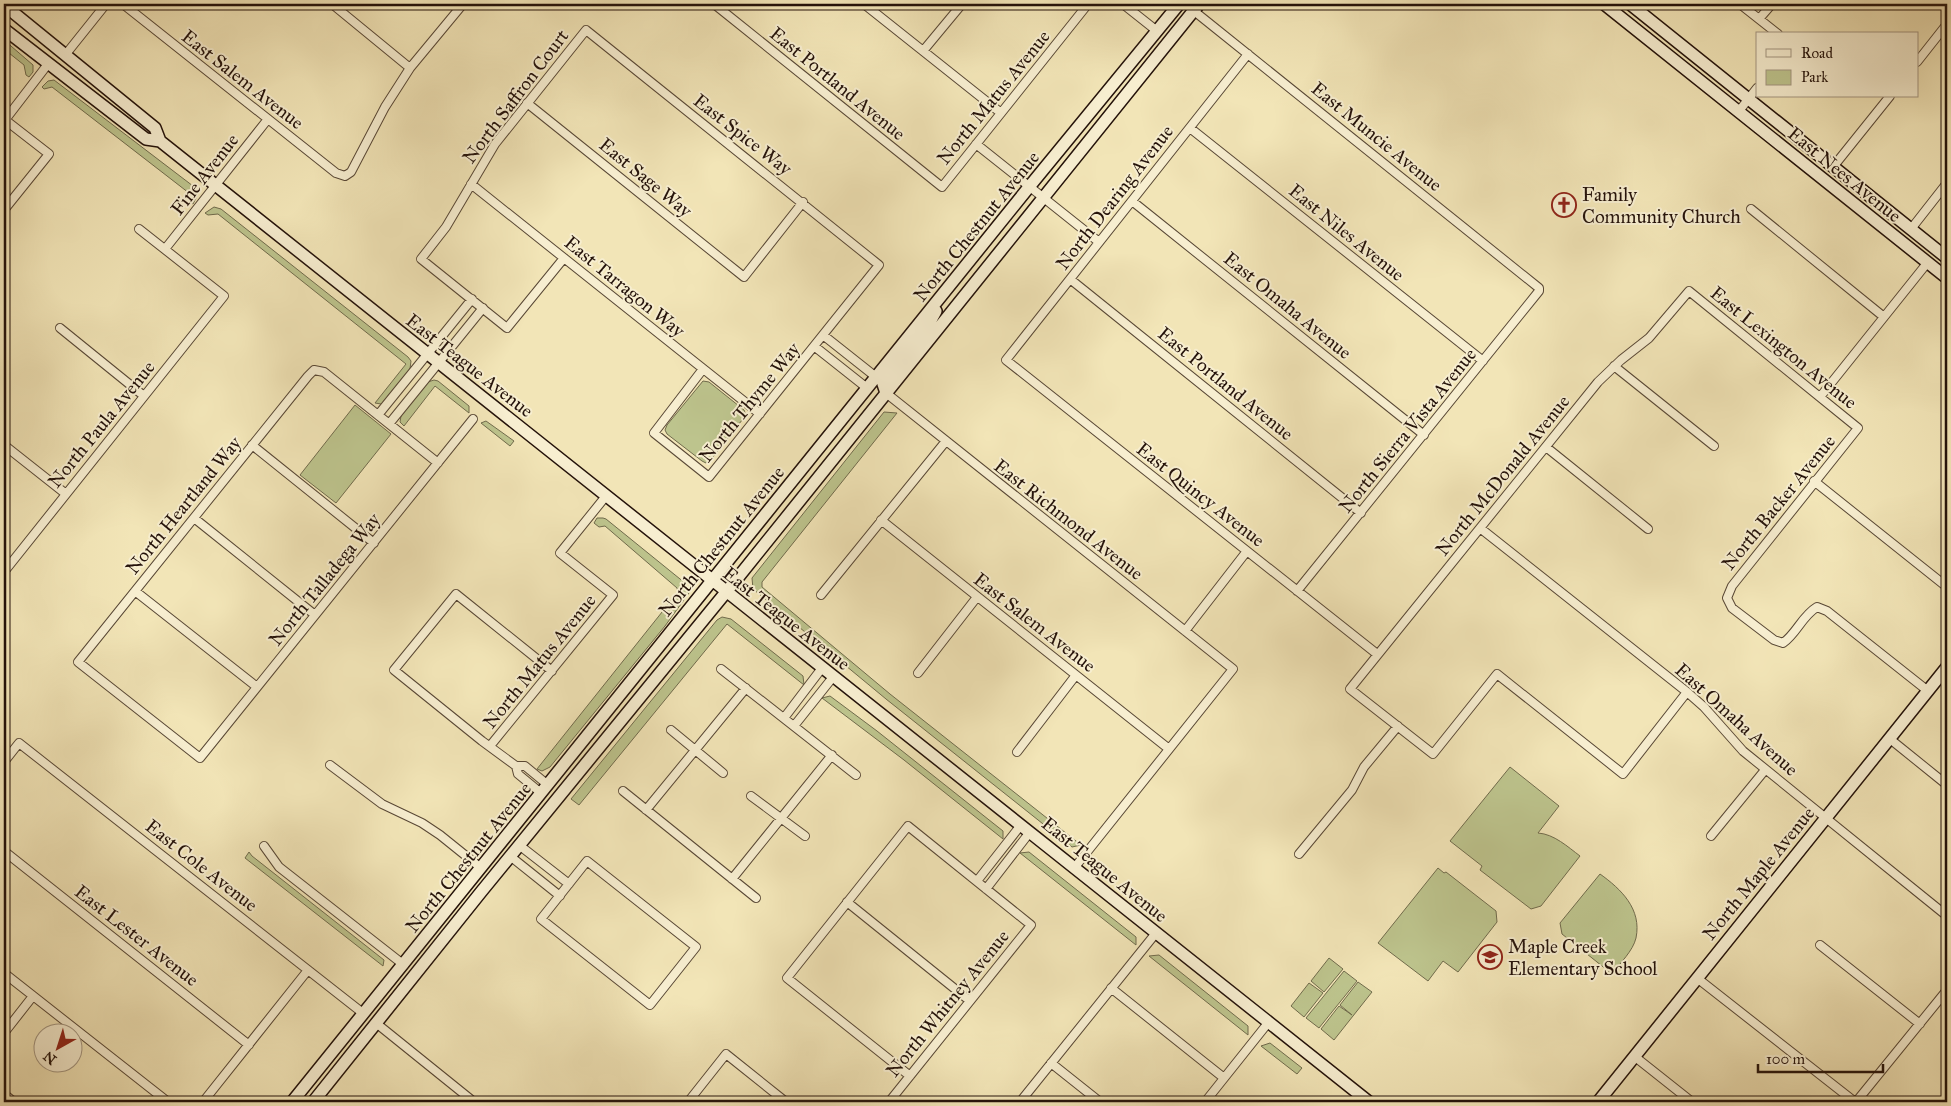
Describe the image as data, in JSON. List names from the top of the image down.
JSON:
{
  "streets": {
    "main road": [
      "East Nees Avenue",
      "North Chestnut Avenue",
      "East Teague Avenue",
      "North Maple Avenue"
    ],
    "street": [
      "East Salem Avenue",
      "East Portland Avenue",
      "North Saffron Court",
      "North Matus Avenue",
      "East Spice Way",
      "East Muncie Avenue",
      "Fine Avenue",
      "East Sage Way",
      "North Dearing Avenue",
      "East Niles Avenue",
      "East Tarragon Way",
      "East Omaha Avenue",
      "East Lexington Avenue",
      "North Thyme Way",
      "North Paula Avenue",
      "North Sierra Vista Avenue",
      "North McDonald Avenue",
      "East Quincy Avenue",
      "North Backer Avenue",
      "North Heartland Way",
      "East Richmond Avenue",
      "North Talladega Way",
      "East Cole Avenue",
      "East Lester Avenue",
      "North Whitney Avenue"
    ]
  },
  "crossings": [
    ["East Salem Avenue", "Fine Avenue"],
    ["East Salem Avenue", "East Richmond Avenue"],
    ["East Portland Avenue", "North Matus Avenue"],
    ["East Portland Avenue", "North Dearing Avenue"],
    ["East Portland Avenue", "North Sierra Vista Avenue"],
    ["North Saffron Court", "East Spice Way"],
    ["North Saffron Court", "East Sage Way"],
    ["North Saffron Court", "East Tarragon Way"],
    ["North Matus Avenue", "East Teague Avenue"],
    ["East Spice Way", "East Sage Way"],
    ["East Spice Way", "North Thyme Way"],
    ["East Muncie Avenue", "North Dearing Avenue"],
    ["East Muncie Avenue", "North Chestnut Avenue"],
    ["East Muncie Avenue", "North Sierra Vista Avenue"],
    ["Fine Avenue", "East Teague Avenue"],
    ["Fine Avenue", "North Paula Avenue"],
    ["North Dearing Avenue", "East Niles Avenue"],
    ["North Dearing Avenue", "East Omaha Avenue"],
    ["North Dearing Avenue", "East Quincy Avenue"],
    ["North Chestnut Avenue", "East Teague Avenue"],
    ["North Chestnut Avenue", "North Thyme Way"],
    ["North Chestnut Avenue", "East Richmond Avenue"],
    ["North Chestnut Avenue", "East Cole Avenue"],
    ["East Niles Avenue", "North Sierra Vista Avenue"],
    ["East Tarragon Way", "North Thyme Way"],
    ["East Omaha Avenue", "North Sierra Vista Avenue"],
    ["East Omaha Avenue", "North McDonald Avenue"],
    ["East Omaha Avenue", "North Maple Avenue"],
    ["East Lexington Avenue", "North McDonald Avenue"],
    ["East Lexington Avenue", "North Backer Avenue"],
    ["North Sierra Vista Avenue", "East Quincy Avenue"],
    ["North McDonald Avenue", "East Quincy Avenue"],
    ["North Backer Avenue", "North Maple Avenue"],
    ["North Heartland Way", "North Talladega Way"]
  ],
  "places": {
    "church": ["Family Community Church"],
    "school or university": ["Maple Creek Elementary School"]
  },
  "legend": ["Road", "Park"],
  "scale_bar": "100 m",
  "north": "bottom left"
}
